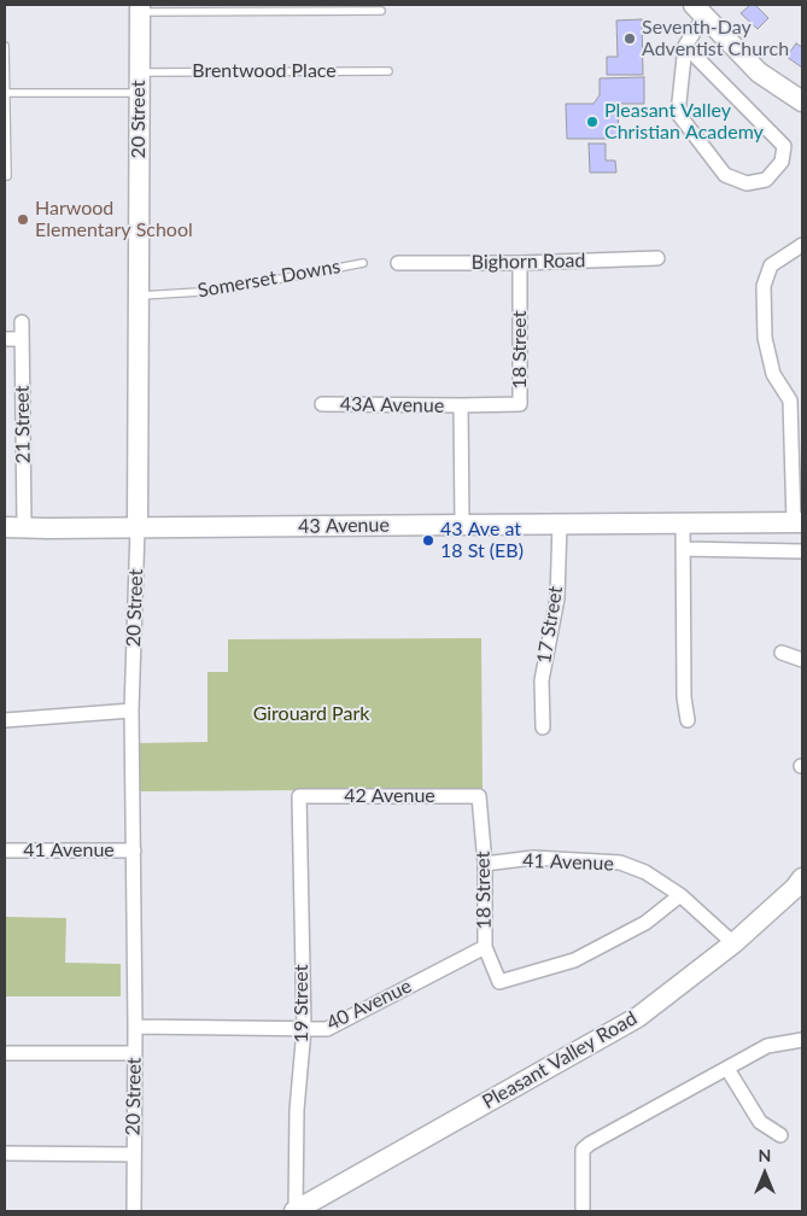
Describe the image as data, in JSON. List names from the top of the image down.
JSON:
{
  "streets": {
    "street": [
      "20 Street",
      "Bighorn Road",
      "18 Street",
      "43A Avenue",
      "21 Street",
      "43 Avenue",
      "17 Street",
      "42 Avenue",
      "41 Avenue",
      "19 Street",
      "40 Avenue",
      "Pleasant Valley Road"
    ],
    "lane": ["Brentwood Place", "Somerset Downs"]
  },
  "crossings": [
    ["Brentwood Place", "20 Street"],
    ["20 Street", "Somerset Downs"],
    ["20 Street", "43 Avenue"],
    ["20 Street", "41 Avenue"],
    ["20 Street", "40 Avenue"],
    ["Bighorn Road", "18 Street"],
    ["18 Street", "43A Avenue"],
    ["18 Street", "42 Avenue"],
    ["18 Street", "41 Avenue"],
    ["18 Street", "40 Avenue"],
    ["21 Street", "43 Avenue"],
    ["43 Avenue", "17 Street"],
    ["42 Avenue", "19 Street"],
    ["41 Avenue", "Pleasant Valley Road"],
    ["19 Street", "40 Avenue"],
    ["19 Street", "Pleasant Valley Road"]
  ],
  "parks": ["Girouard Park"],
  "places": [
    "Seventh-Day Adventist Church",
    "Pleasant Valley Christian Academy",
    "Harwood Elementary School",
    "43 Ave at 18 St (EB)"
  ],
  "north": "top"
}
